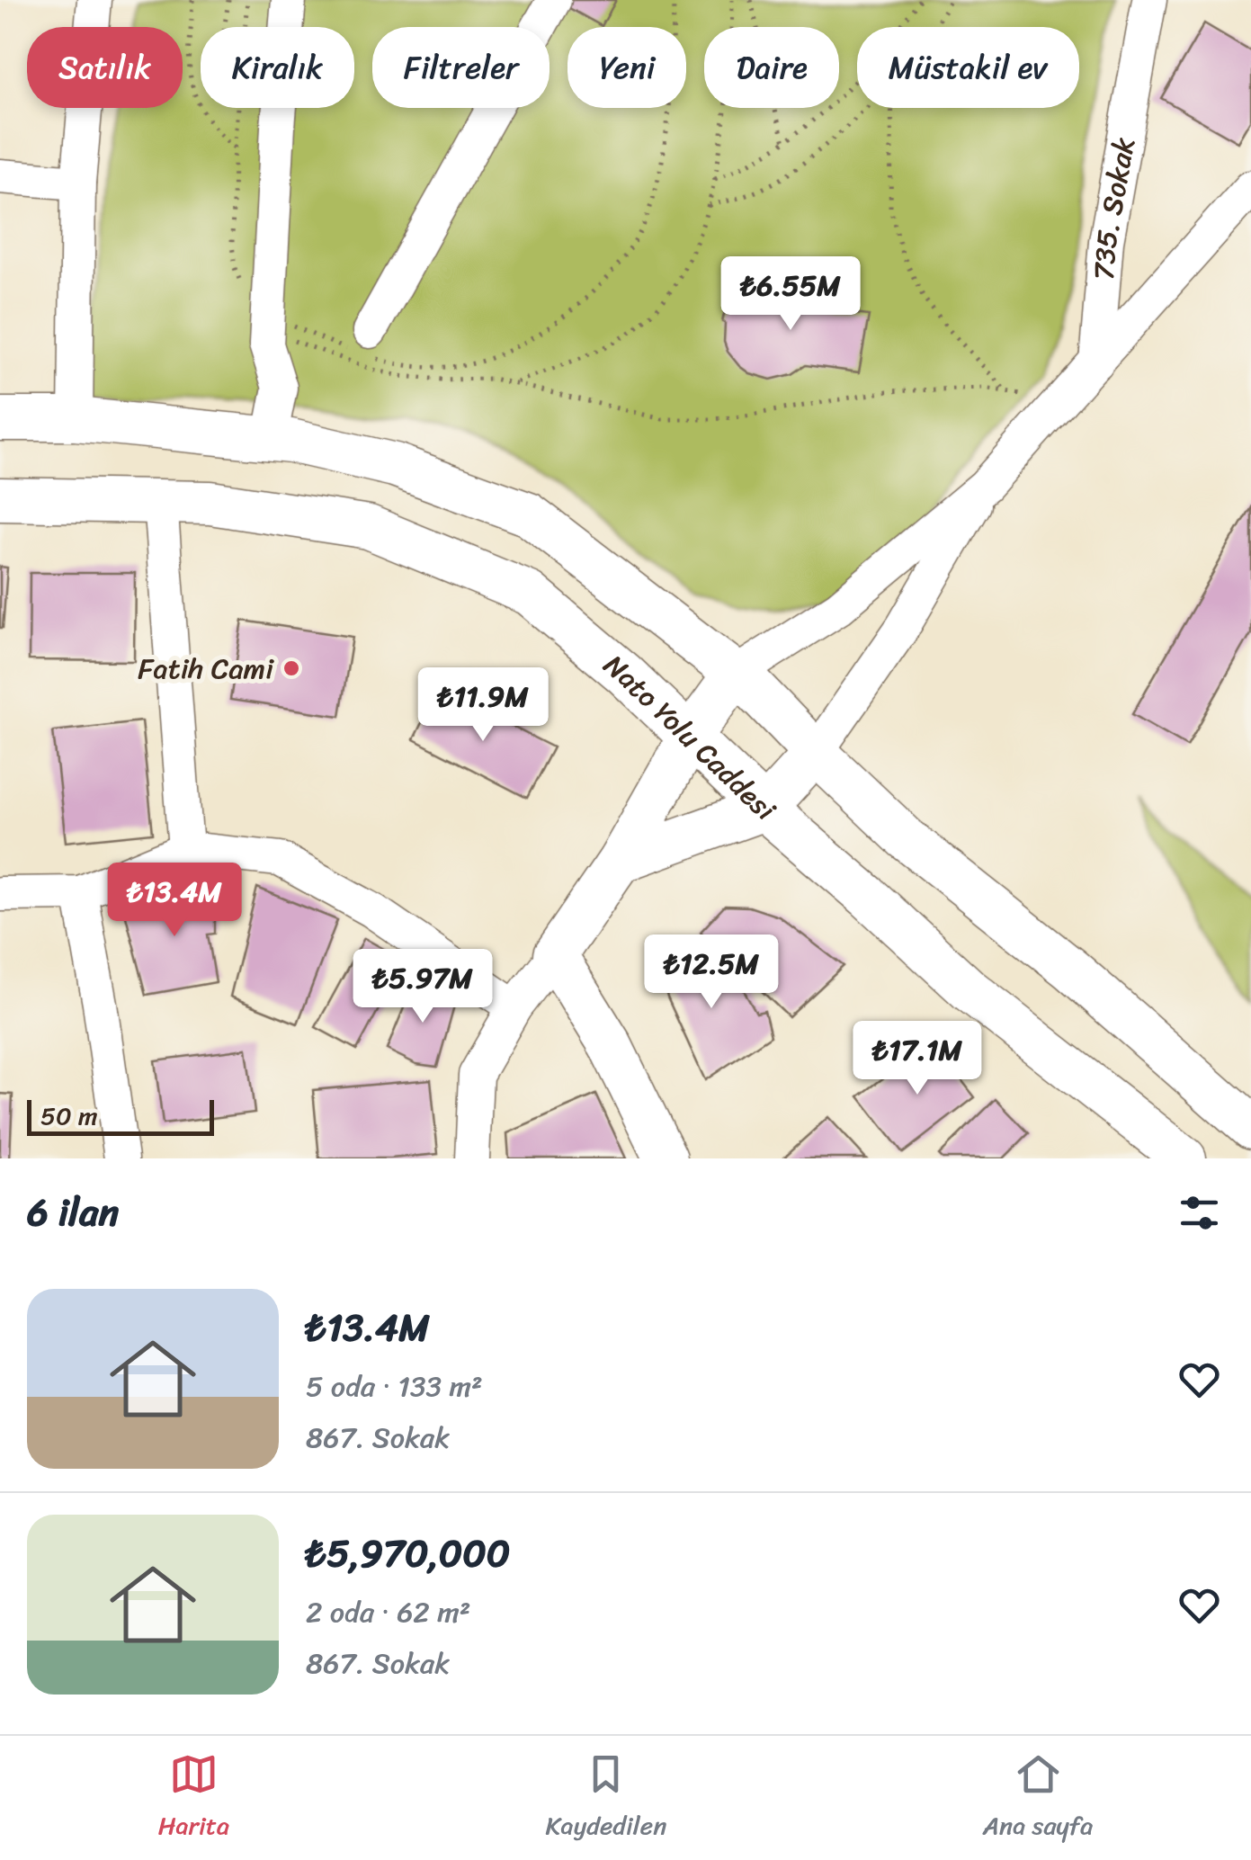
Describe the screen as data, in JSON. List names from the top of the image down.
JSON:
{
  "streets": {
    "main road": ["Nato Yolu Caddesi"],
    "street": ["735. Sokak"]
  },
  "places": ["Fatih Cami"],
  "scale_bar": "50 m",
  "page": {
    "chip": [
      "Satılık",
      "Kiralık",
      "Filtreler",
      "Yeni",
      "Daire",
      "Müstakil ev"
    ],
    "price": [
      "₺6.55M",
      "₺11.9M",
      "₺13.4M",
      "₺12.5M",
      "₺5.97M",
      "₺17.1M"
    ],
    "scale": "50 m",
    "heading": "6 ilan",
    "list": [
      {
        "name": "₺13.4M",
        "note": "5 oda · 133 m² · 867. Sokak"
      },
      {
        "name": "₺5,970,000",
        "note": "2 oda · 62 m² · 867. Sokak"
      }
    ],
    "tabs": ["Harita", "Kaydedilen", "Ana sayfa"]
  }
}
